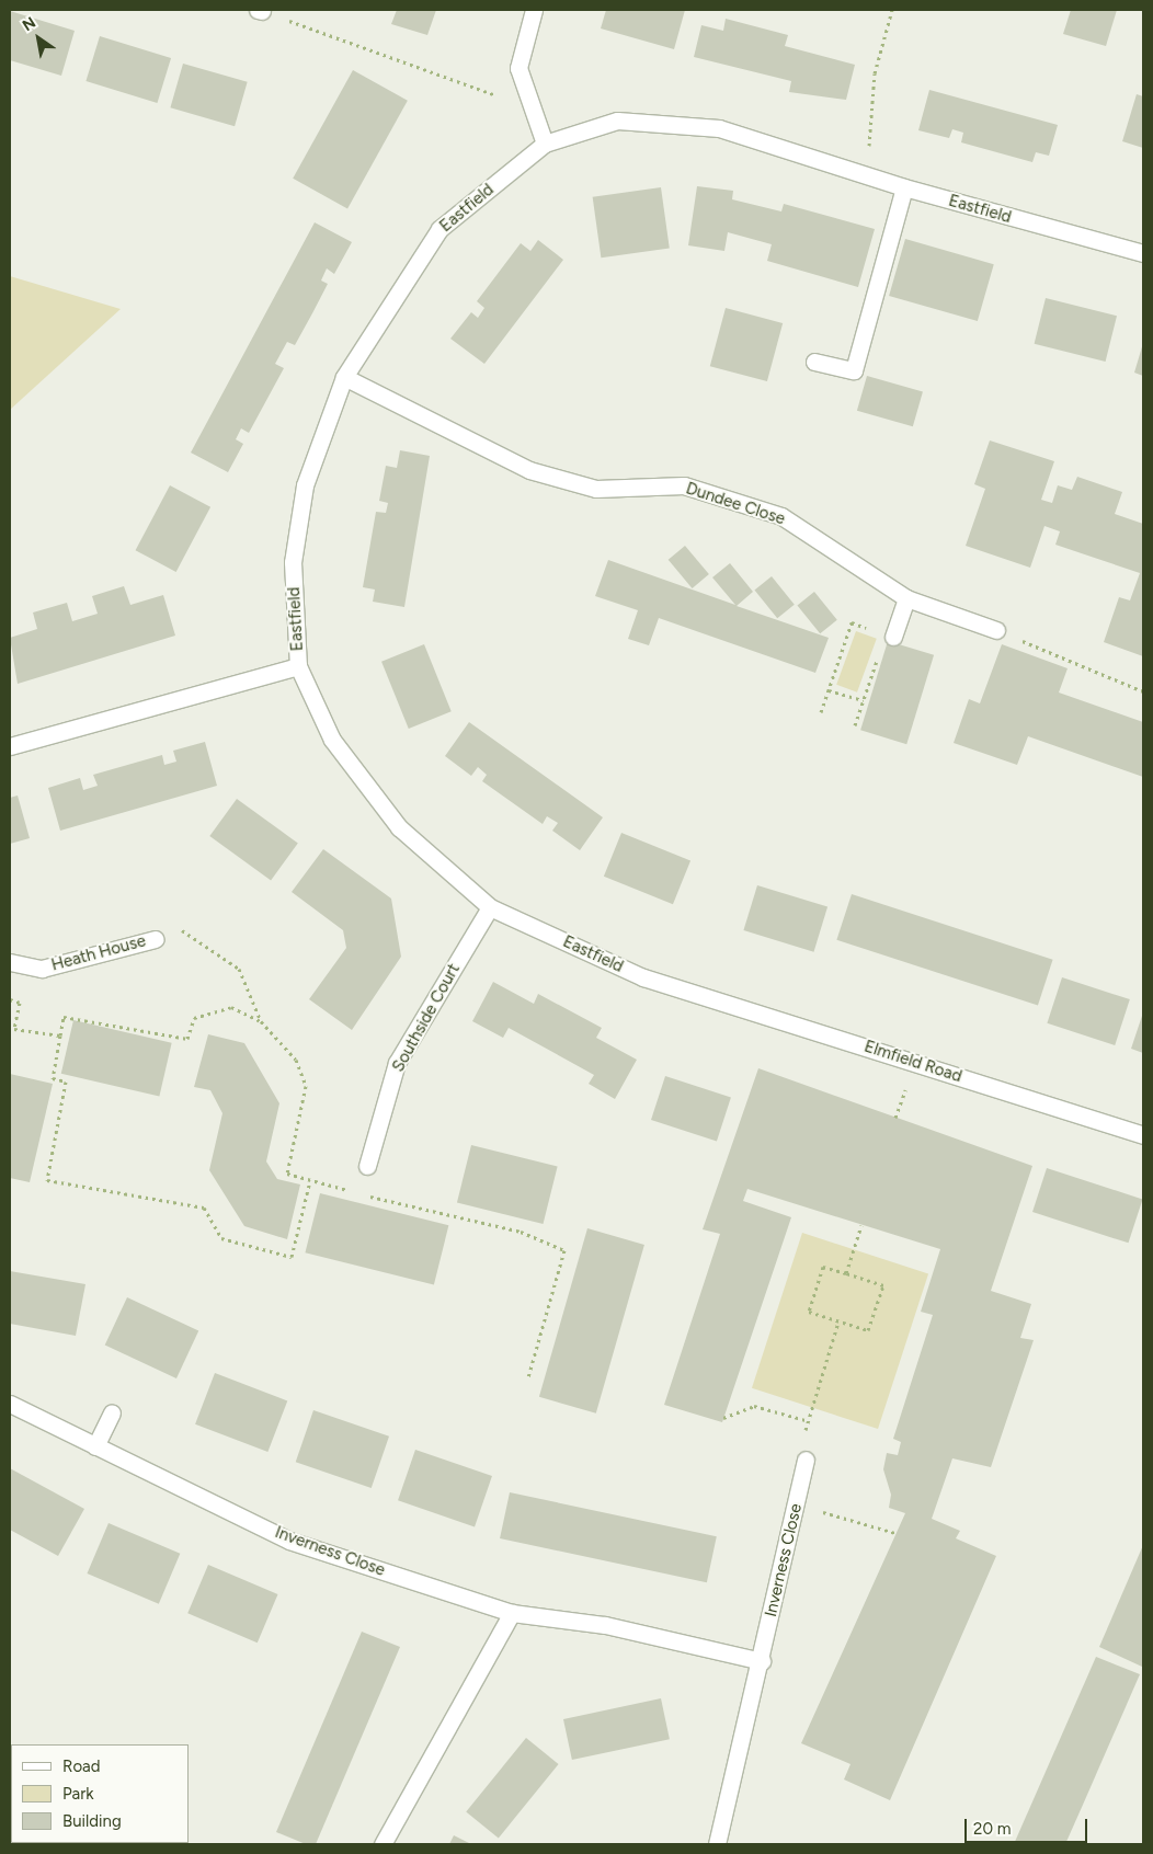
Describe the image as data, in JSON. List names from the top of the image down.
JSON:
{
  "streets": {
    "street": [
      "Eastfield",
      "Dundee Close",
      "Heath House",
      "Southside Court",
      "Elmfield Road",
      "Inverness Close"
    ]
  },
  "crossings": [
    ["Eastfield", "Dundee Close"],
    ["Eastfield", "Southside Court"],
    ["Eastfield", "Elmfield Road"]
  ],
  "legend": ["Road", "Park", "Building"],
  "scale_bar": "20 m",
  "north": "top left"
}
